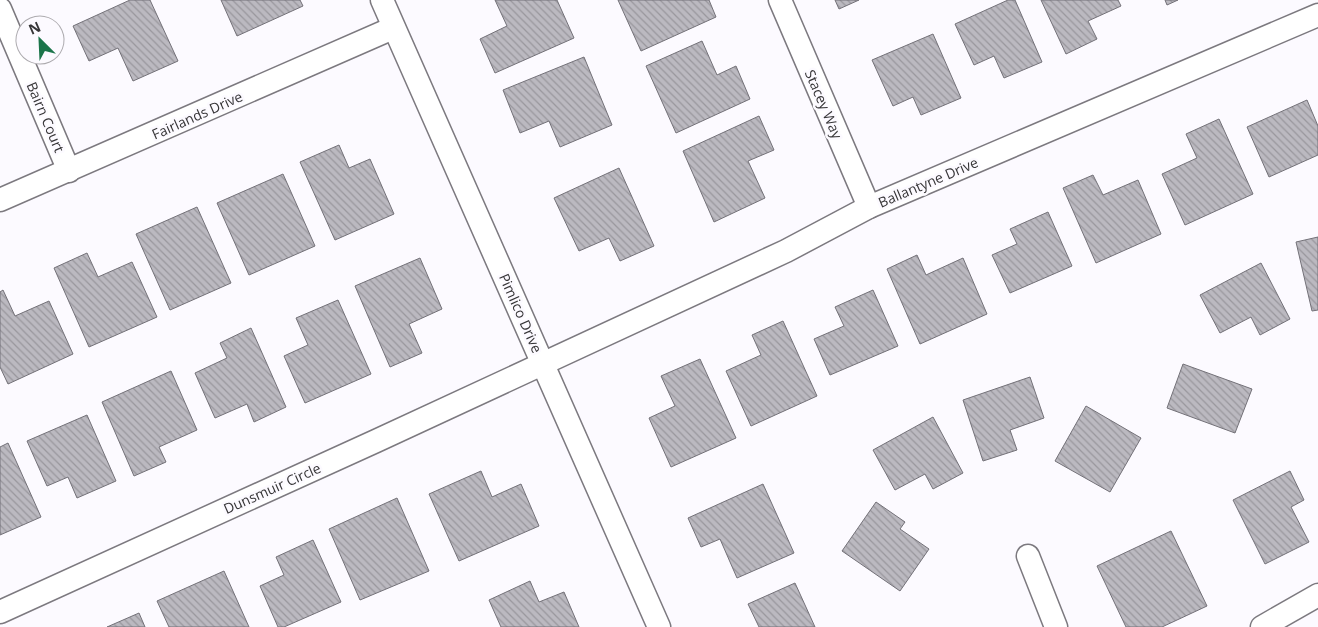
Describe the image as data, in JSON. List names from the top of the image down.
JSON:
{
  "streets": {
    "street": [
      "Stacey Way",
      "Fairlands Drive",
      "Bairn Court",
      "Ballantyne Drive",
      "Pimlico Drive",
      "Dunsmuir Circle"
    ]
  },
  "crossings": [
    ["Stacey Way", "Ballantyne Drive"],
    ["Fairlands Drive", "Bairn Court"],
    ["Fairlands Drive", "Pimlico Drive"],
    ["Ballantyne Drive", "Pimlico Drive"],
    ["Ballantyne Drive", "Dunsmuir Circle"],
    ["Pimlico Drive", "Dunsmuir Circle"]
  ],
  "north": "top left"
}
